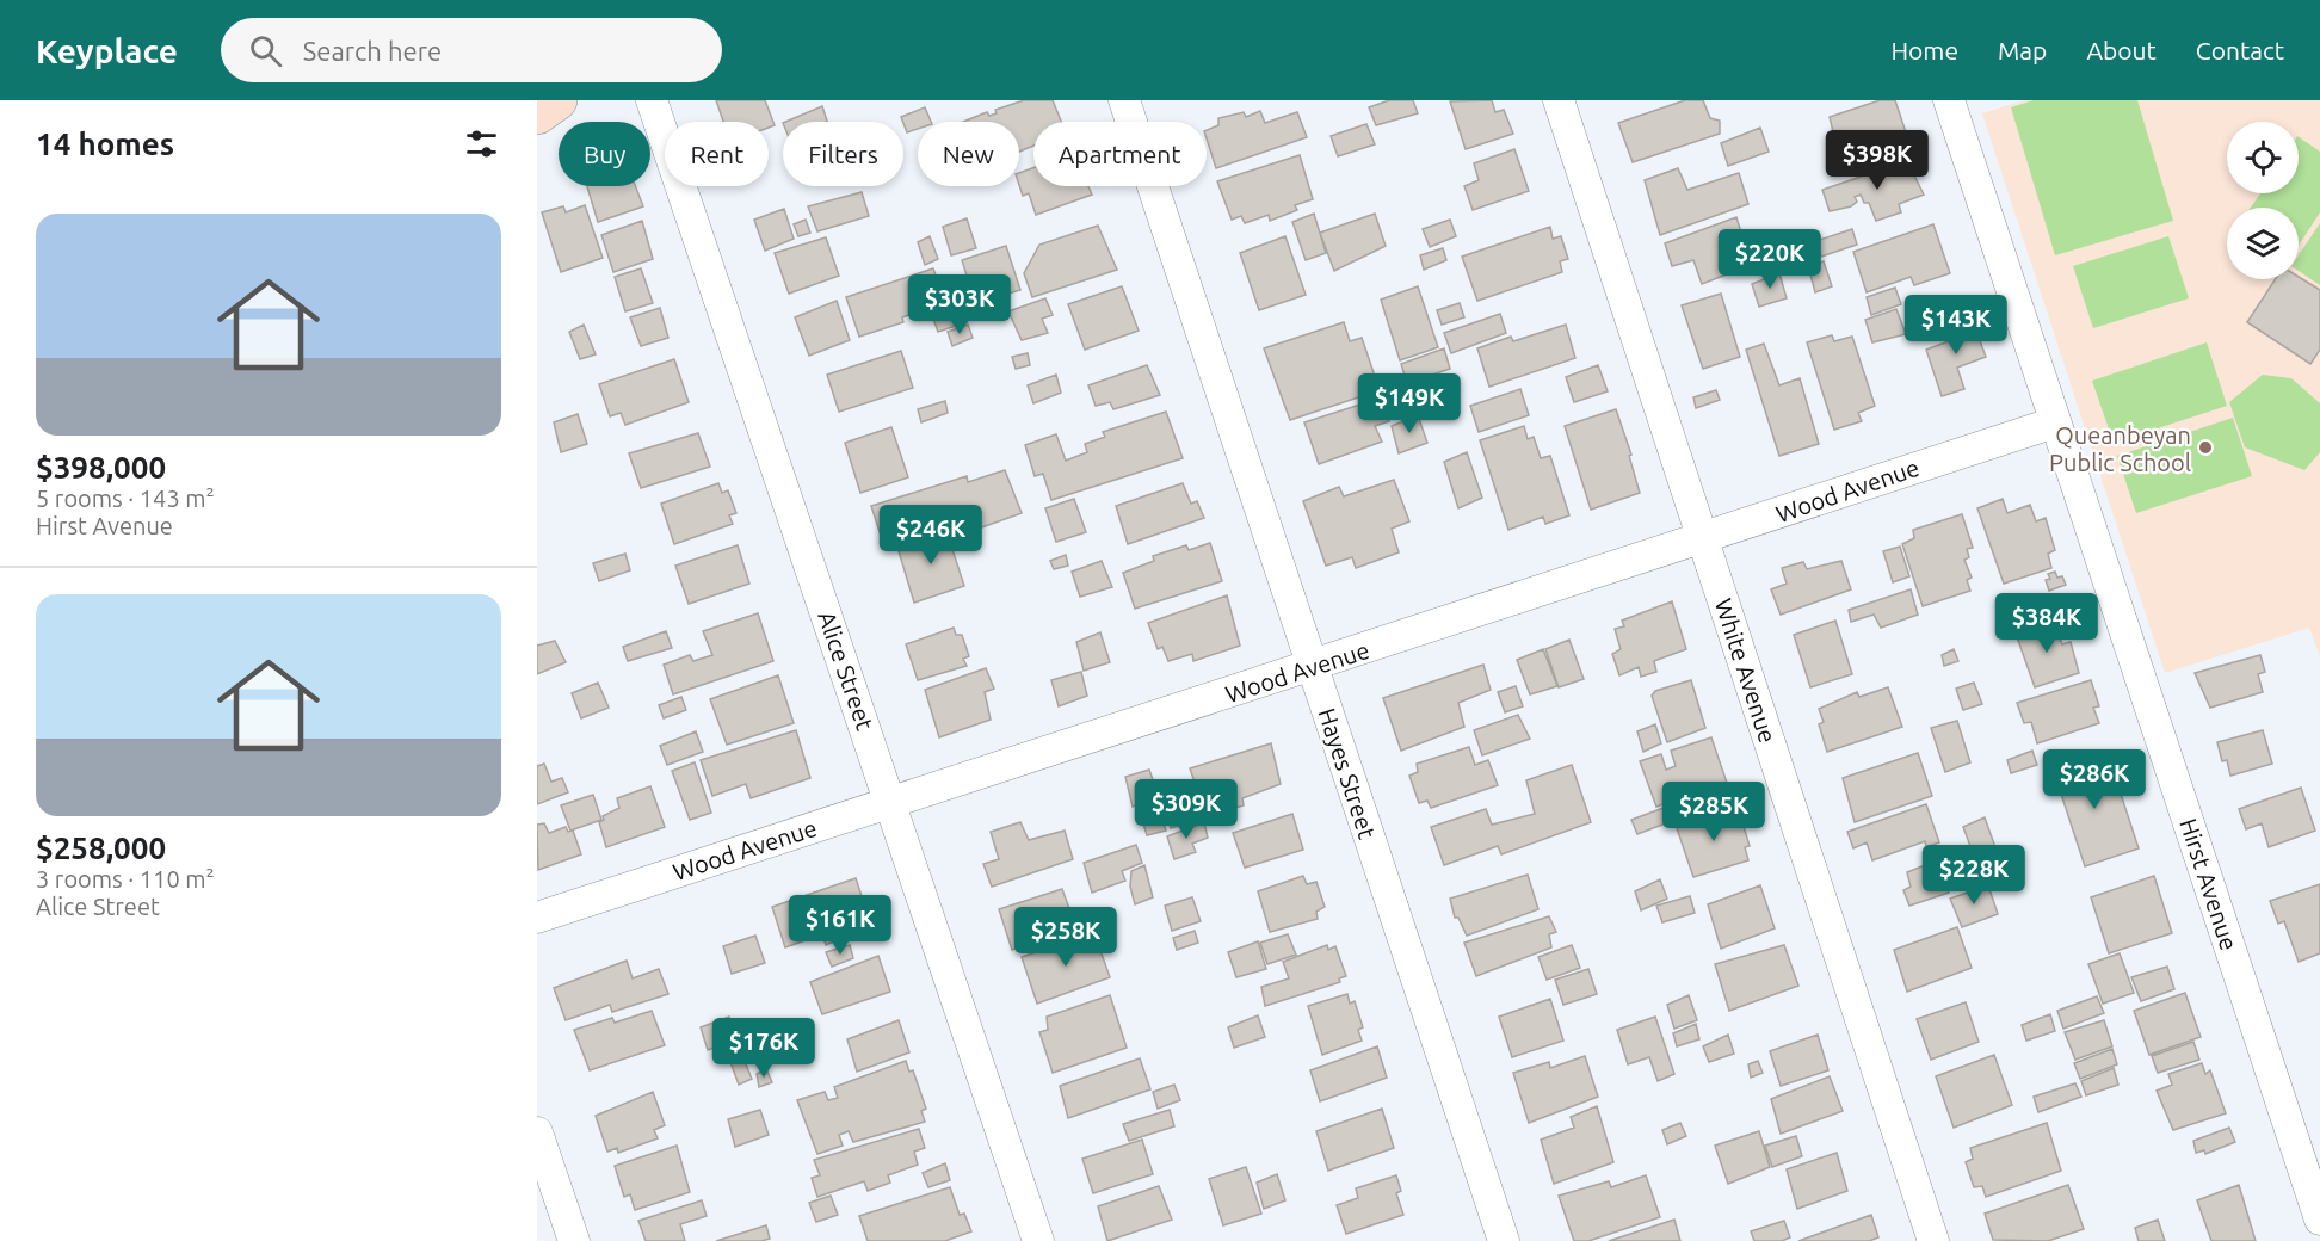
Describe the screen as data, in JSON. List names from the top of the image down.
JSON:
{
  "streets": {
    "street": [
      "Wood Avenue",
      "Alice Street",
      "White Avenue",
      "Hayes Street",
      "Hirst Avenue"
    ]
  },
  "crossings": [
    ["Wood Avenue", "Alice Street"],
    ["Wood Avenue", "White Avenue"],
    ["Wood Avenue", "Hayes Street"],
    ["Wood Avenue", "Hirst Avenue"]
  ],
  "places": ["Queanbeyan Public School"],
  "page": {
    "header": "Keyplace",
    "search": "Search here",
    "nav": [
      "Home",
      "Map",
      "About",
      "Contact"
    ],
    "heading": "14 homes",
    "chip": [
      "Buy",
      "Rent",
      "Filters",
      "New",
      "Apartment"
    ],
    "price": [
      "$398K",
      "$220K",
      "$303K",
      "$143K",
      "$149K",
      "$246K",
      "$384K",
      "$286K",
      "$309K",
      "$285K",
      "$228K",
      "$161K",
      "$258K",
      "$176K"
    ],
    "list": [
      {
        "name": "$398,000",
        "note": "5 rooms · 143 m² · Hirst Avenue"
      },
      {
        "name": "$258,000",
        "note": "3 rooms · 110 m² · Alice Street"
      }
    ]
  }
}
